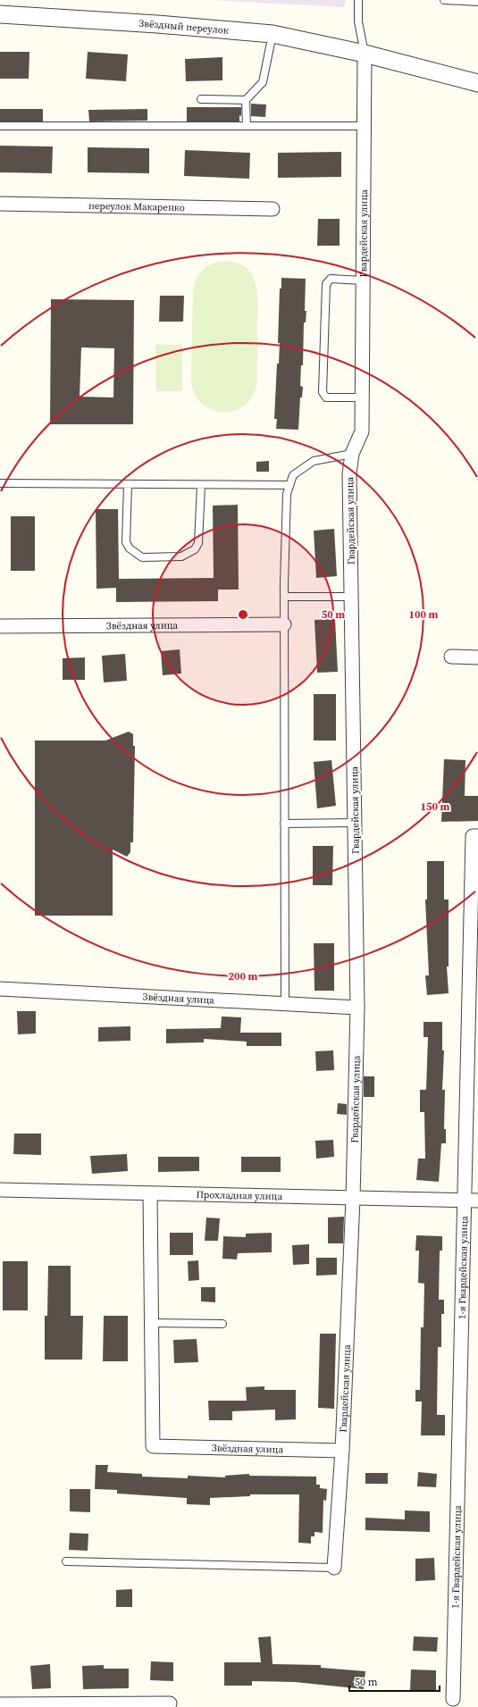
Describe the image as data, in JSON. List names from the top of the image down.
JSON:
{
  "streets": {
    "street": [
      "Звёздный переулок",
      "переулок Макаренко",
      "Гвардейская улица",
      "Звёздная улица",
      "Прохладная улица",
      "1-я Гвардейская улица"
    ]
  },
  "crossings": [
    ["Звёздный переулок", "Гвардейская улица"],
    ["Гвардейская улица", "Звёздная улица"],
    ["Гвардейская улица", "Прохладная улица"],
    ["Прохладная улица", "1-я Гвардейская улица"]
  ],
  "scale_bar": "50 m",
  "rings": [
    "50 m",
    "100 m",
    "150 m",
    "200 m"
  ]
}
